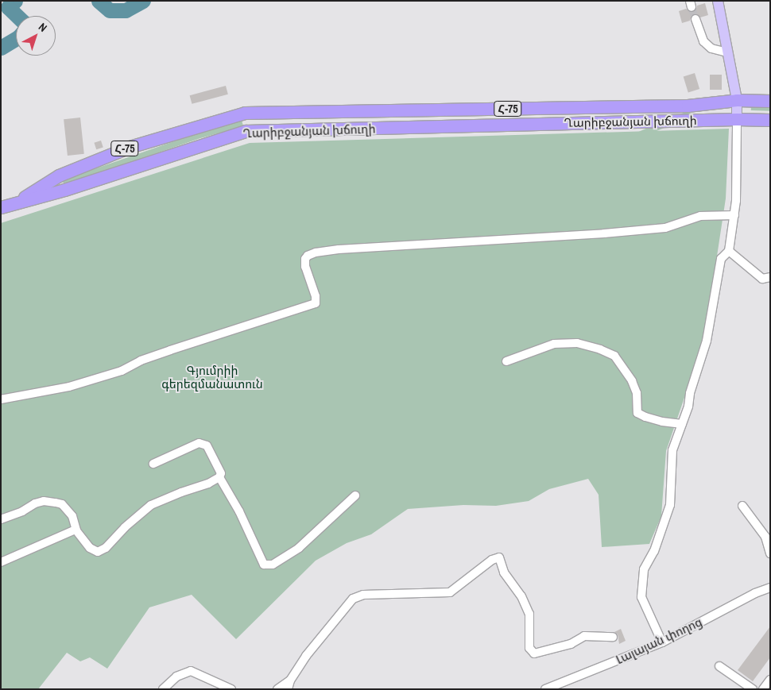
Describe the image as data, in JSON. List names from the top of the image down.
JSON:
{
  "streets": {
    "highway": ["Հ-75", "Ղարիբջանյան խճուղի"],
    "street": ["Լալայան փողոց"]
  },
  "crossings": [
    ["Հ-75", "Ղարիբջանյան խճուղի"]
  ],
  "parks": ["Գյումրիի գերեզմանատուն"],
  "north": "top right"
}
